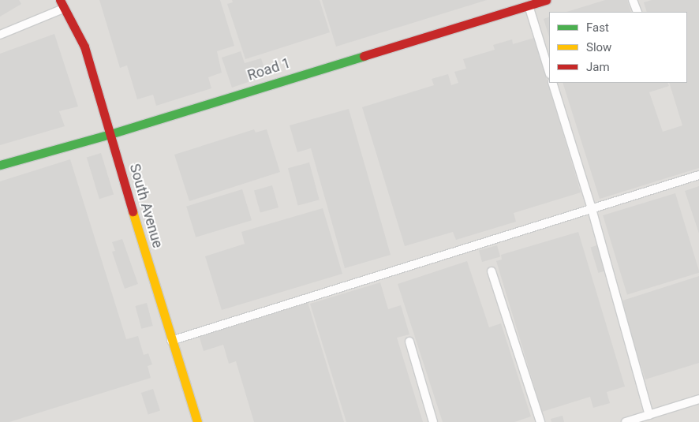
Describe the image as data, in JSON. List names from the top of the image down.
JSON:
{
  "streets": {
    "street": ["Road 1", "South Avenue"]
  },
  "crossings": [
    ["Road 1", "South Avenue"]
  ],
  "legend": ["Fast", "Slow", "Jam"]
}
